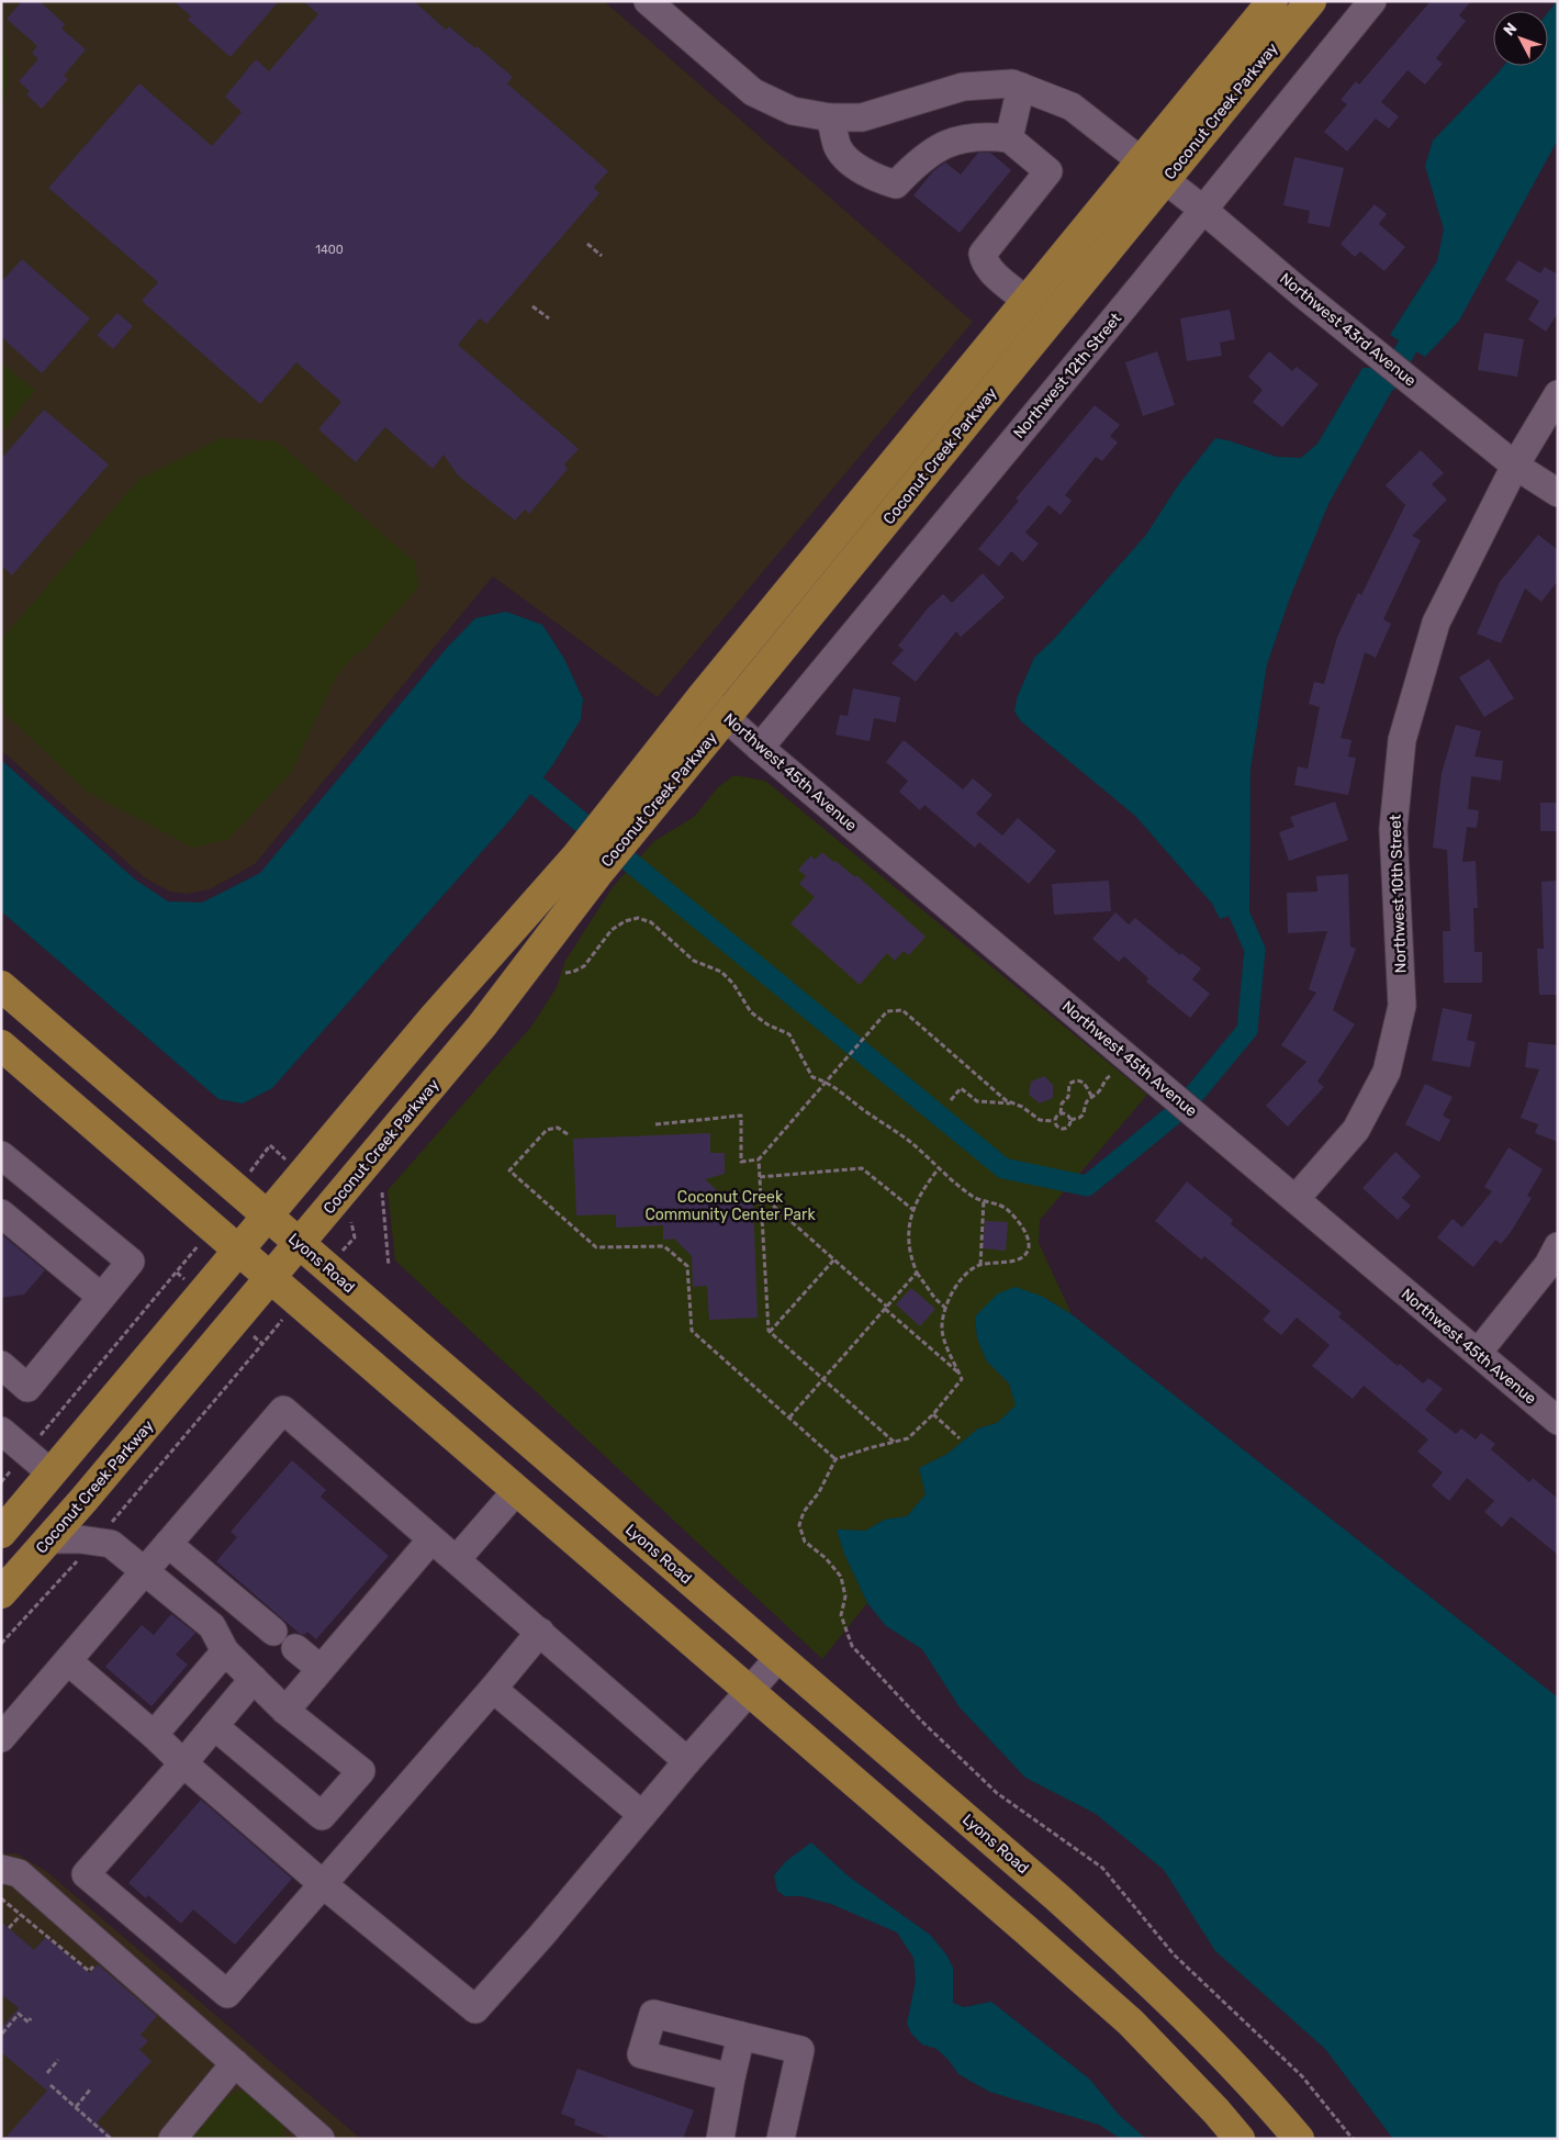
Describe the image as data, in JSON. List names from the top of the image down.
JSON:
{
  "streets": {
    "main road": ["Coconut Creek Parkway", "Lyons Road"],
    "street": [
      "Northwest 43rd Avenue",
      "Northwest 12th Street",
      "Northwest 45th Avenue",
      "Northwest 10th Street"
    ]
  },
  "crossings": [
    ["Coconut Creek Parkway", "Northwest 43rd Avenue"],
    ["Coconut Creek Parkway", "Northwest 45th Avenue"],
    ["Coconut Creek Parkway", "Lyons Road"],
    ["Northwest 43rd Avenue", "Northwest 12th Street"],
    ["Northwest 43rd Avenue", "Northwest 10th Street"],
    ["Northwest 12th Street", "Northwest 45th Avenue"],
    ["Northwest 45th Avenue", "Northwest 10th Street"]
  ],
  "parks": ["Coconut Creek Community Center Park"],
  "house_numbers": ["1400"],
  "north": "top left"
}
